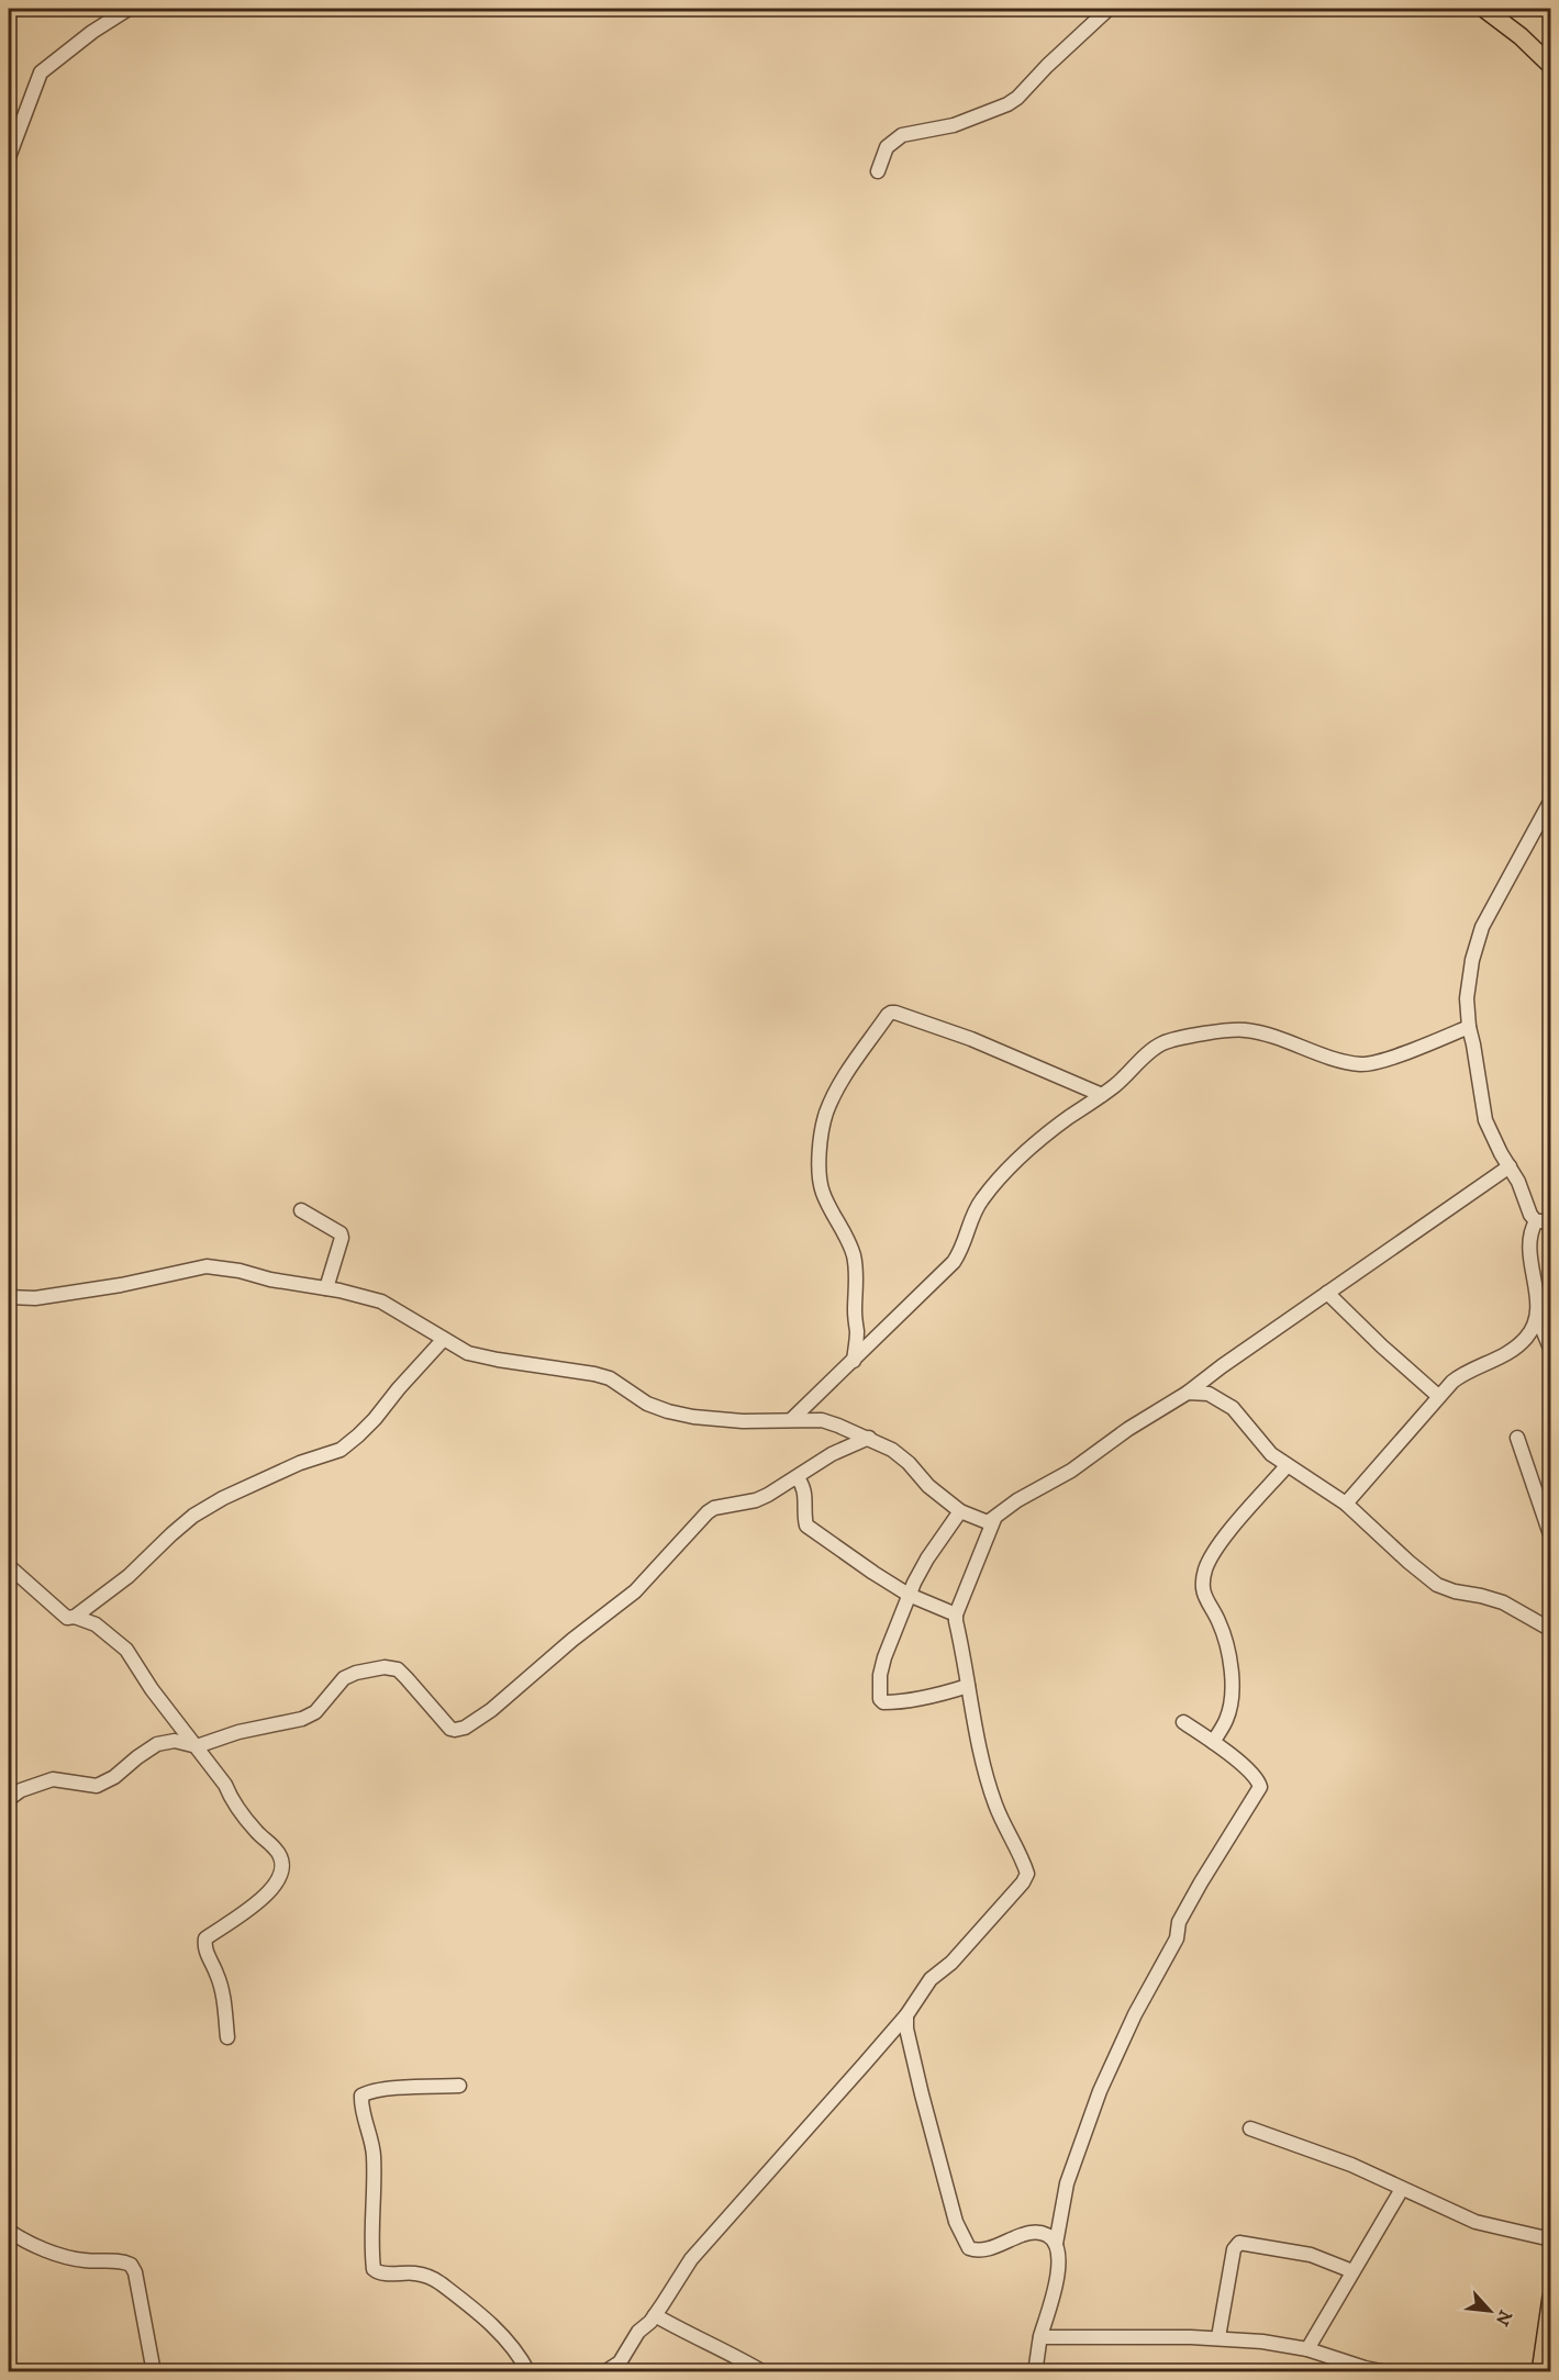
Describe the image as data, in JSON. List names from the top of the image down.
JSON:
{
  "north": "bottom right"
}
